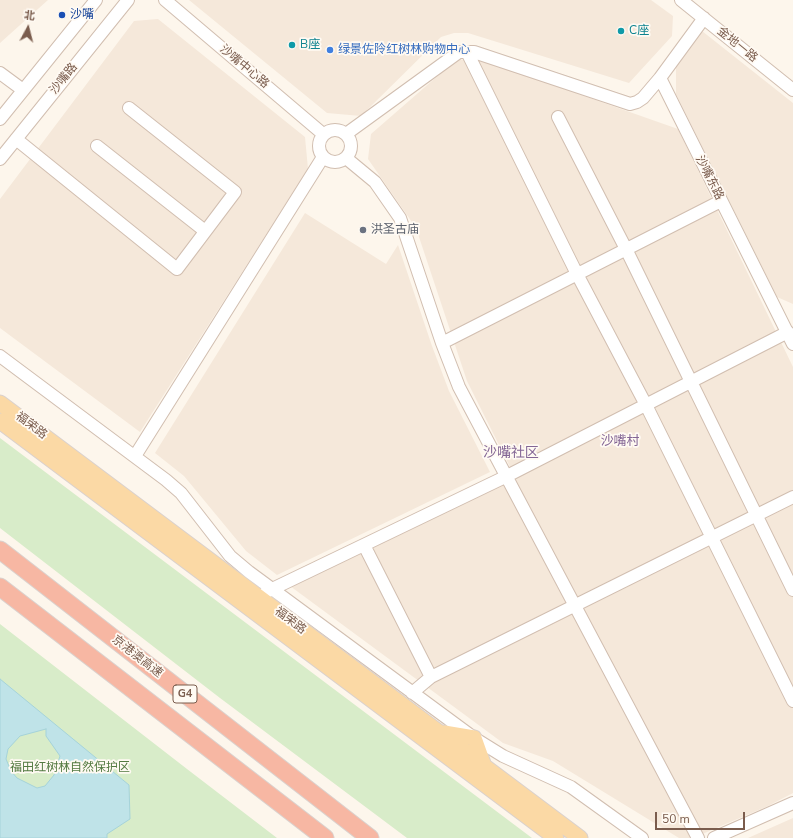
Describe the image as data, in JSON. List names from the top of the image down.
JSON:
{
  "streets": {
    "highway": ["京港澳高速", "G4"],
    "main road": ["福荣路"],
    "street": [
      "金地一路",
      "沙嘴中心路",
      "沙嘴路",
      "沙嘴东路"
    ]
  },
  "districts": ["沙嘴村", "沙嘴社区"],
  "parks": ["福田红树林自然保护区"],
  "places": [
    "沙嘴",
    "C座",
    "B座",
    "绿景佐阾红树林购物中心",
    "洪圣古庙"
  ],
  "scale_bar": "50 m",
  "north": "top"
}
